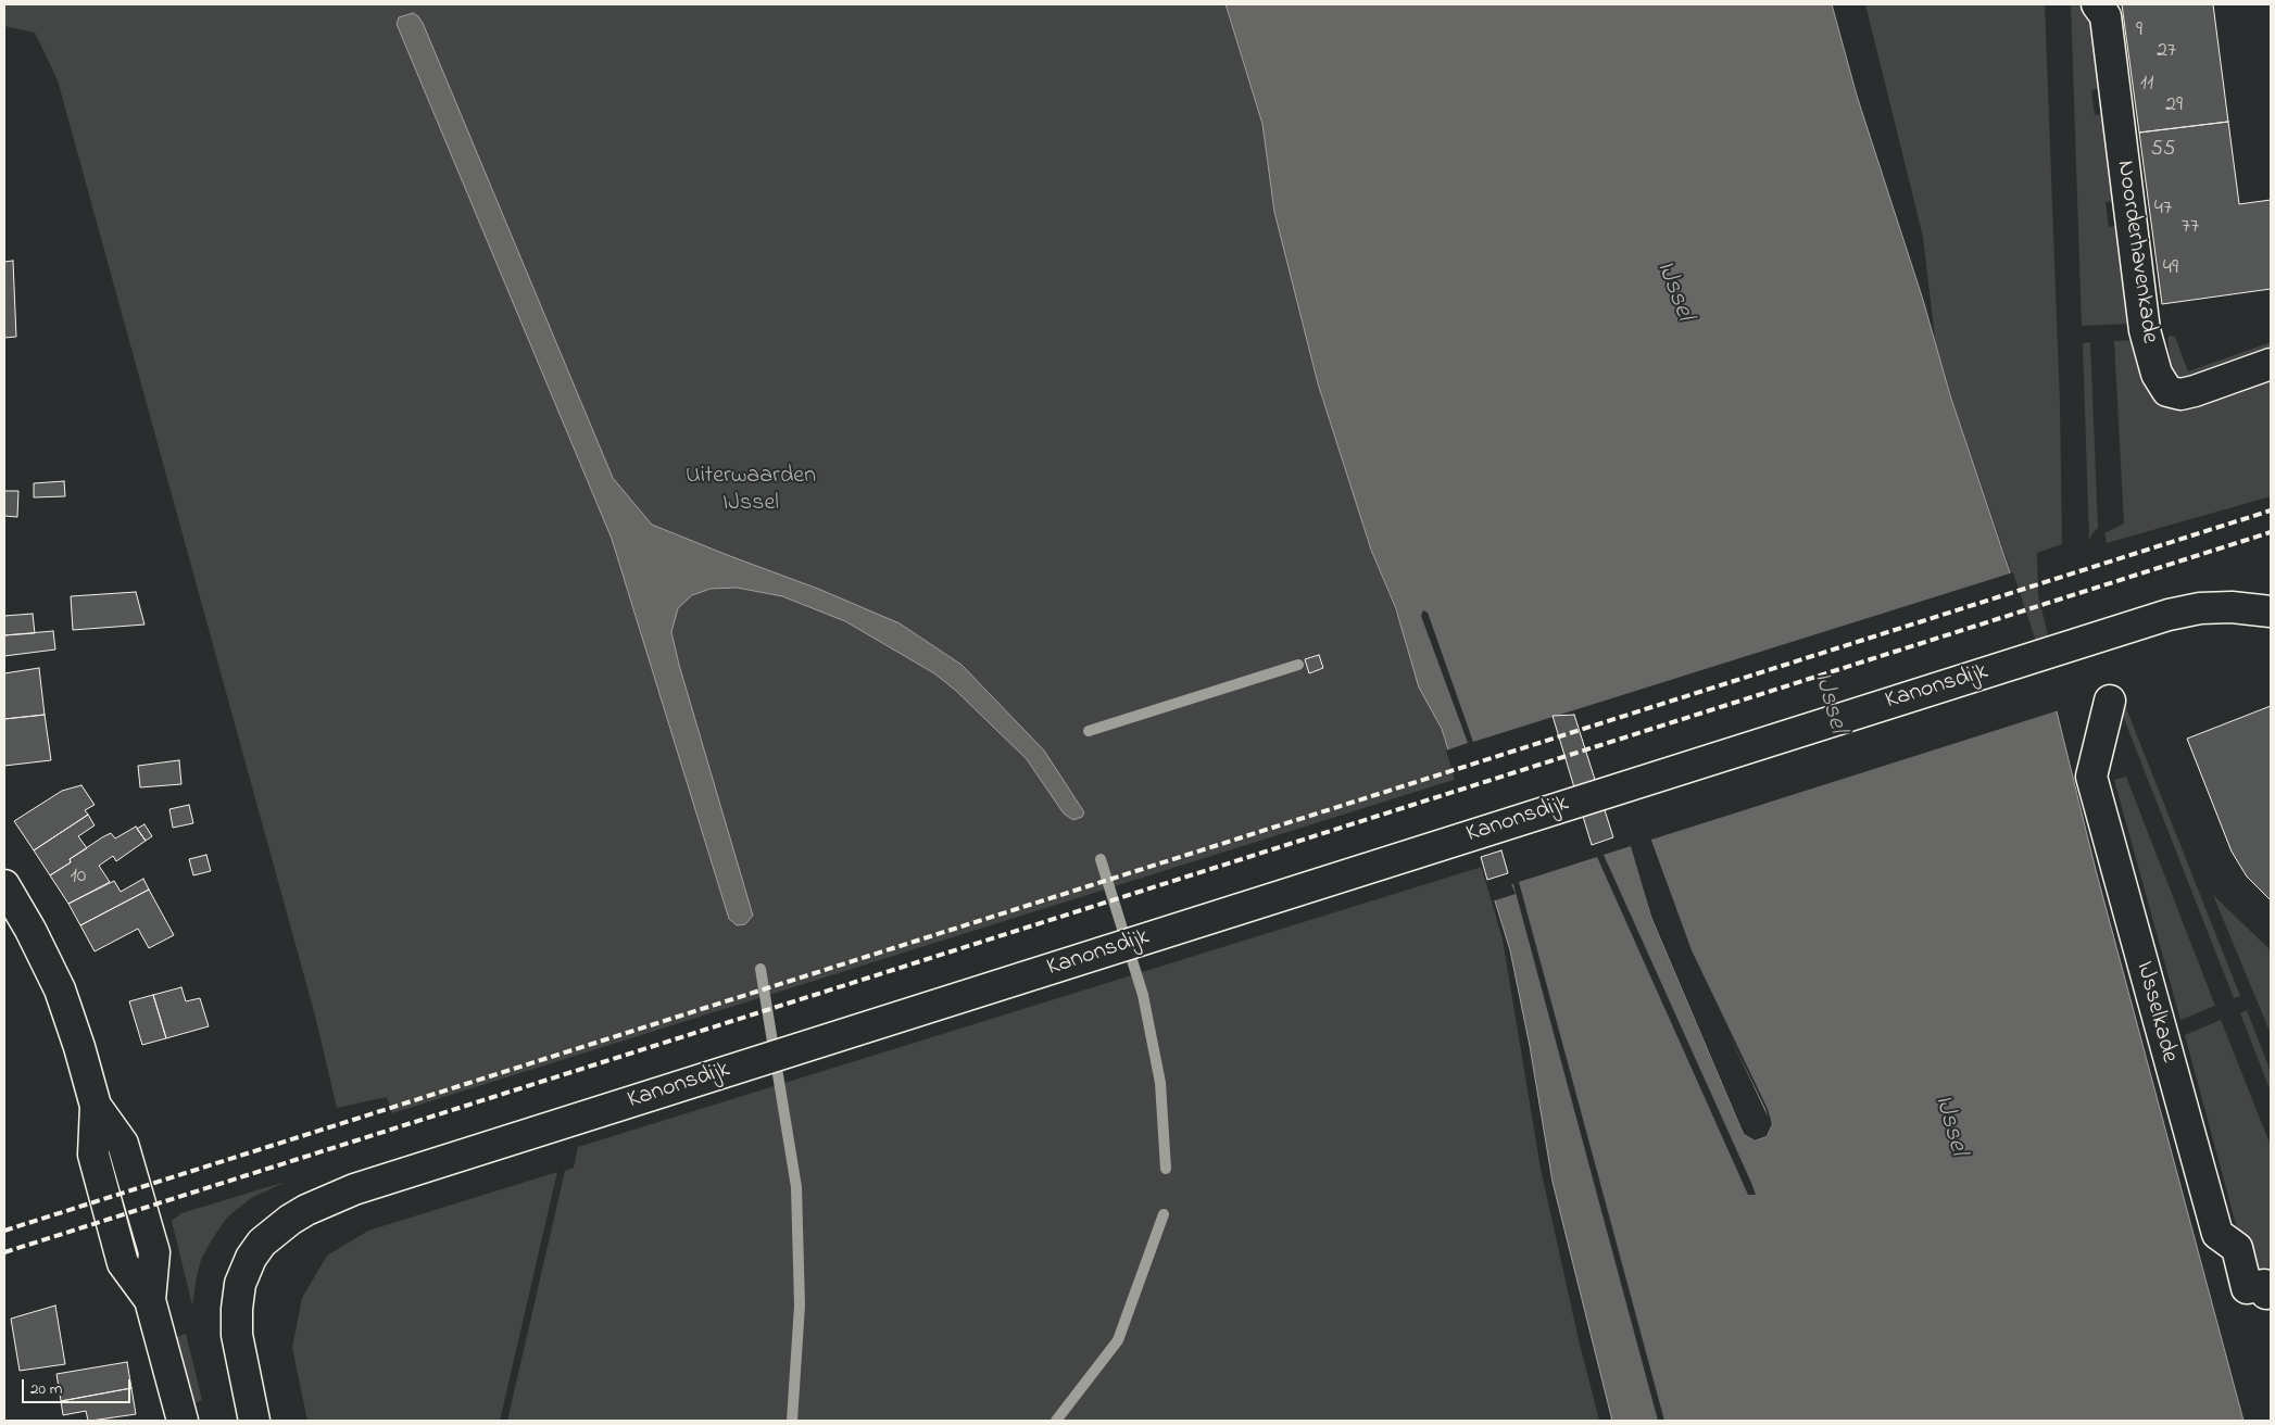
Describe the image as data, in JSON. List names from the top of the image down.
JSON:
{
  "streets": {
    "street": ["Noorderhavenkade", "Kanonsdijk", "IJsselkade"]
  },
  "water": ["IJssel"],
  "parks": ["Uiterwaarden IJssel"],
  "house_numbers": [
    "9",
    "27",
    "11",
    "29",
    "55",
    "47",
    "77",
    "49",
    "10"
  ],
  "scale_bar": "20 m"
}
